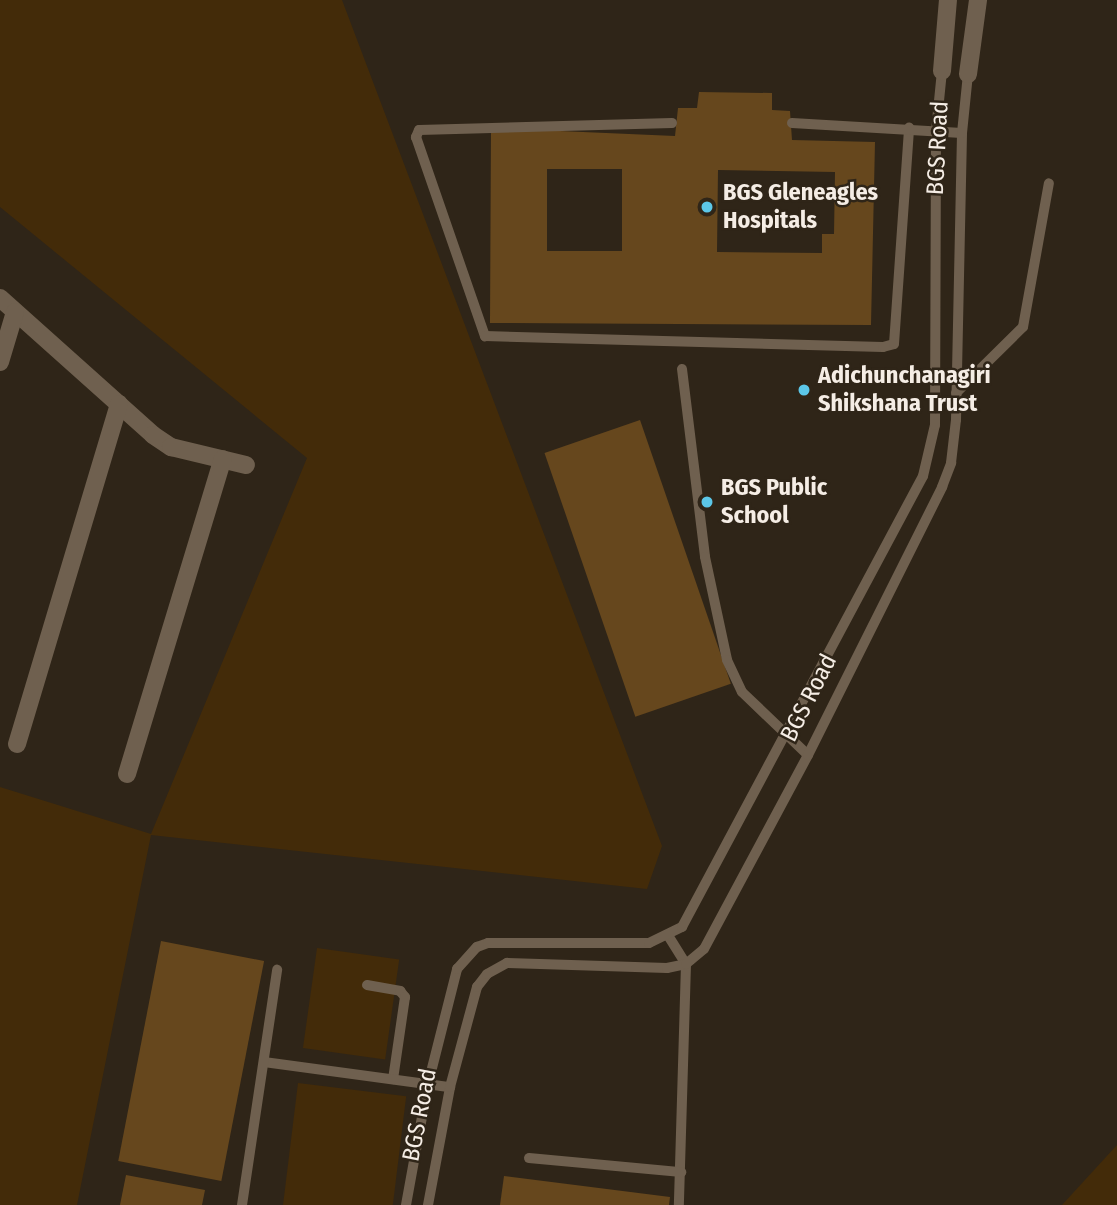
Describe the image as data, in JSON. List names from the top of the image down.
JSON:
{
  "streets": {
    "street": ["BGS Road"]
  },
  "places": ["BGS Gleneagles Hospitals", "Adichunchanagiri Shikshana Trust", "BGS Public School"]
}
